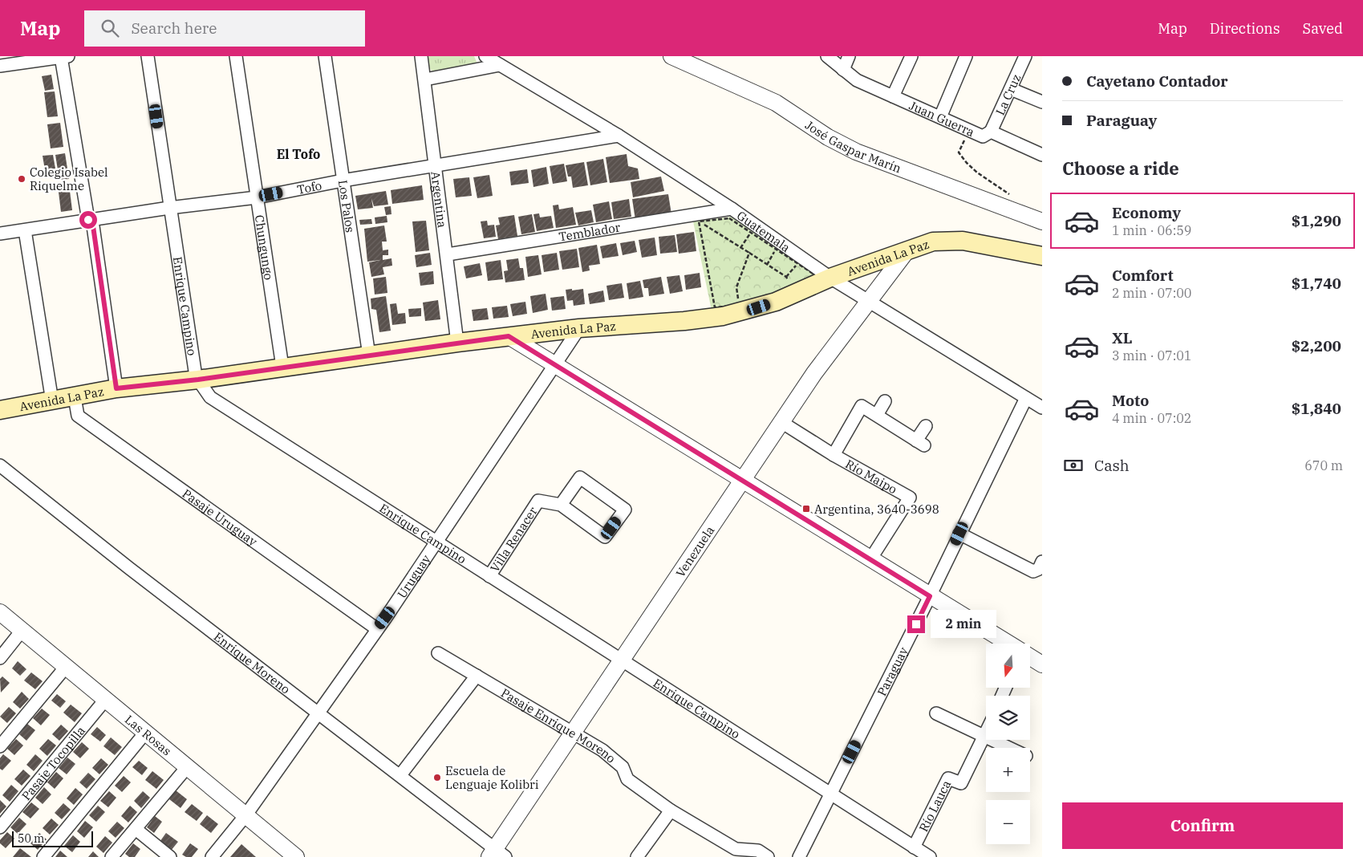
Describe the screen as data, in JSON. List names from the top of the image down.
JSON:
{
  "streets": {
    "main road": ["Avenida La Paz"],
    "street": [
      "La Cruz",
      "Juan Guerra",
      "José Gaspar Marín",
      "Tofo",
      "Argentina",
      "Los Palos",
      "Guatemala",
      "Temblador",
      "Chungungo",
      "Enrique Campino",
      "Río Maipo",
      "Pasaje Uruguay",
      "Villa Renacer",
      "Venezuela",
      "Uruguay",
      "Enrique Moreno",
      "Paraguay",
      "Pasaje Enrique Moreno",
      "Las Rosas",
      "Pasaje Tocopilla",
      "Río Lauca"
    ]
  },
  "crossings": [
    ["La Cruz", "Juan Guerra"],
    ["Tofo", "Argentina"],
    ["Tofo", "Los Palos"],
    ["Tofo", "Guatemala"],
    ["Tofo", "Chungungo"],
    ["Tofo", "Enrique Campino"],
    ["Argentina", "Temblador"],
    ["Argentina", "Avenida La Paz"],
    ["Los Palos", "Avenida La Paz"],
    ["Guatemala", "Temblador"],
    ["Guatemala", "Avenida La Paz"],
    ["Guatemala", "Venezuela"],
    ["Guatemala", "Paraguay"],
    ["Chungungo", "Avenida La Paz"],
    ["Avenida La Paz", "Enrique Campino"],
    ["Avenida La Paz", "Pasaje Uruguay"],
    ["Avenida La Paz", "Venezuela"],
    ["Avenida La Paz", "Uruguay"],
    ["Enrique Campino", "Villa Renacer"],
    ["Enrique Campino", "Venezuela"],
    ["Enrique Campino", "Uruguay"],
    ["Enrique Campino", "Paraguay"],
    ["Enrique Campino", "Río Lauca"],
    ["Río Maipo", "Venezuela"],
    ["Pasaje Uruguay", "Uruguay"],
    ["Venezuela", "Enrique Moreno"],
    ["Venezuela", "Pasaje Enrique Moreno"],
    ["Uruguay", "Enrique Moreno"],
    ["Uruguay", "Las Rosas"],
    ["Las Rosas", "Pasaje Tocopilla"]
  ],
  "districts": ["El Tofo"],
  "places": {
    "other": ["Colegio Isabel Riquelme", "Escuela de Lenguaje Kolibri"],
    "transit": ["Argentina, 3640-3698"]
  },
  "scale_bar": "50 m",
  "north": "bottom",
  "page": {
    "header": "Map",
    "search": "Search here",
    "nav": ["Map", "Directions", "Saved"],
    "banner": ["Cayetano Contador", "Paraguay"],
    "heading": "Choose a ride",
    "list": [
      {
        "name": "Economy",
        "note": "1 min · 06:59",
        "value": "$1,290"
      },
      {
        "name": "Comfort",
        "note": "2 min · 07:00",
        "value": "$1,740"
      },
      {
        "name": "XL",
        "note": "3 min · 07:01",
        "value": "$2,200"
      },
      {
        "name": "Moto",
        "note": "4 min · 07:02",
        "value": "$1,840"
      }
    ],
    "pay": ["Cash", "670 m"],
    "bubble": "2 min",
    "map_buttons": ["+", "−"],
    "buttons": "Confirm",
    "scale": "50 m"
  }
}
